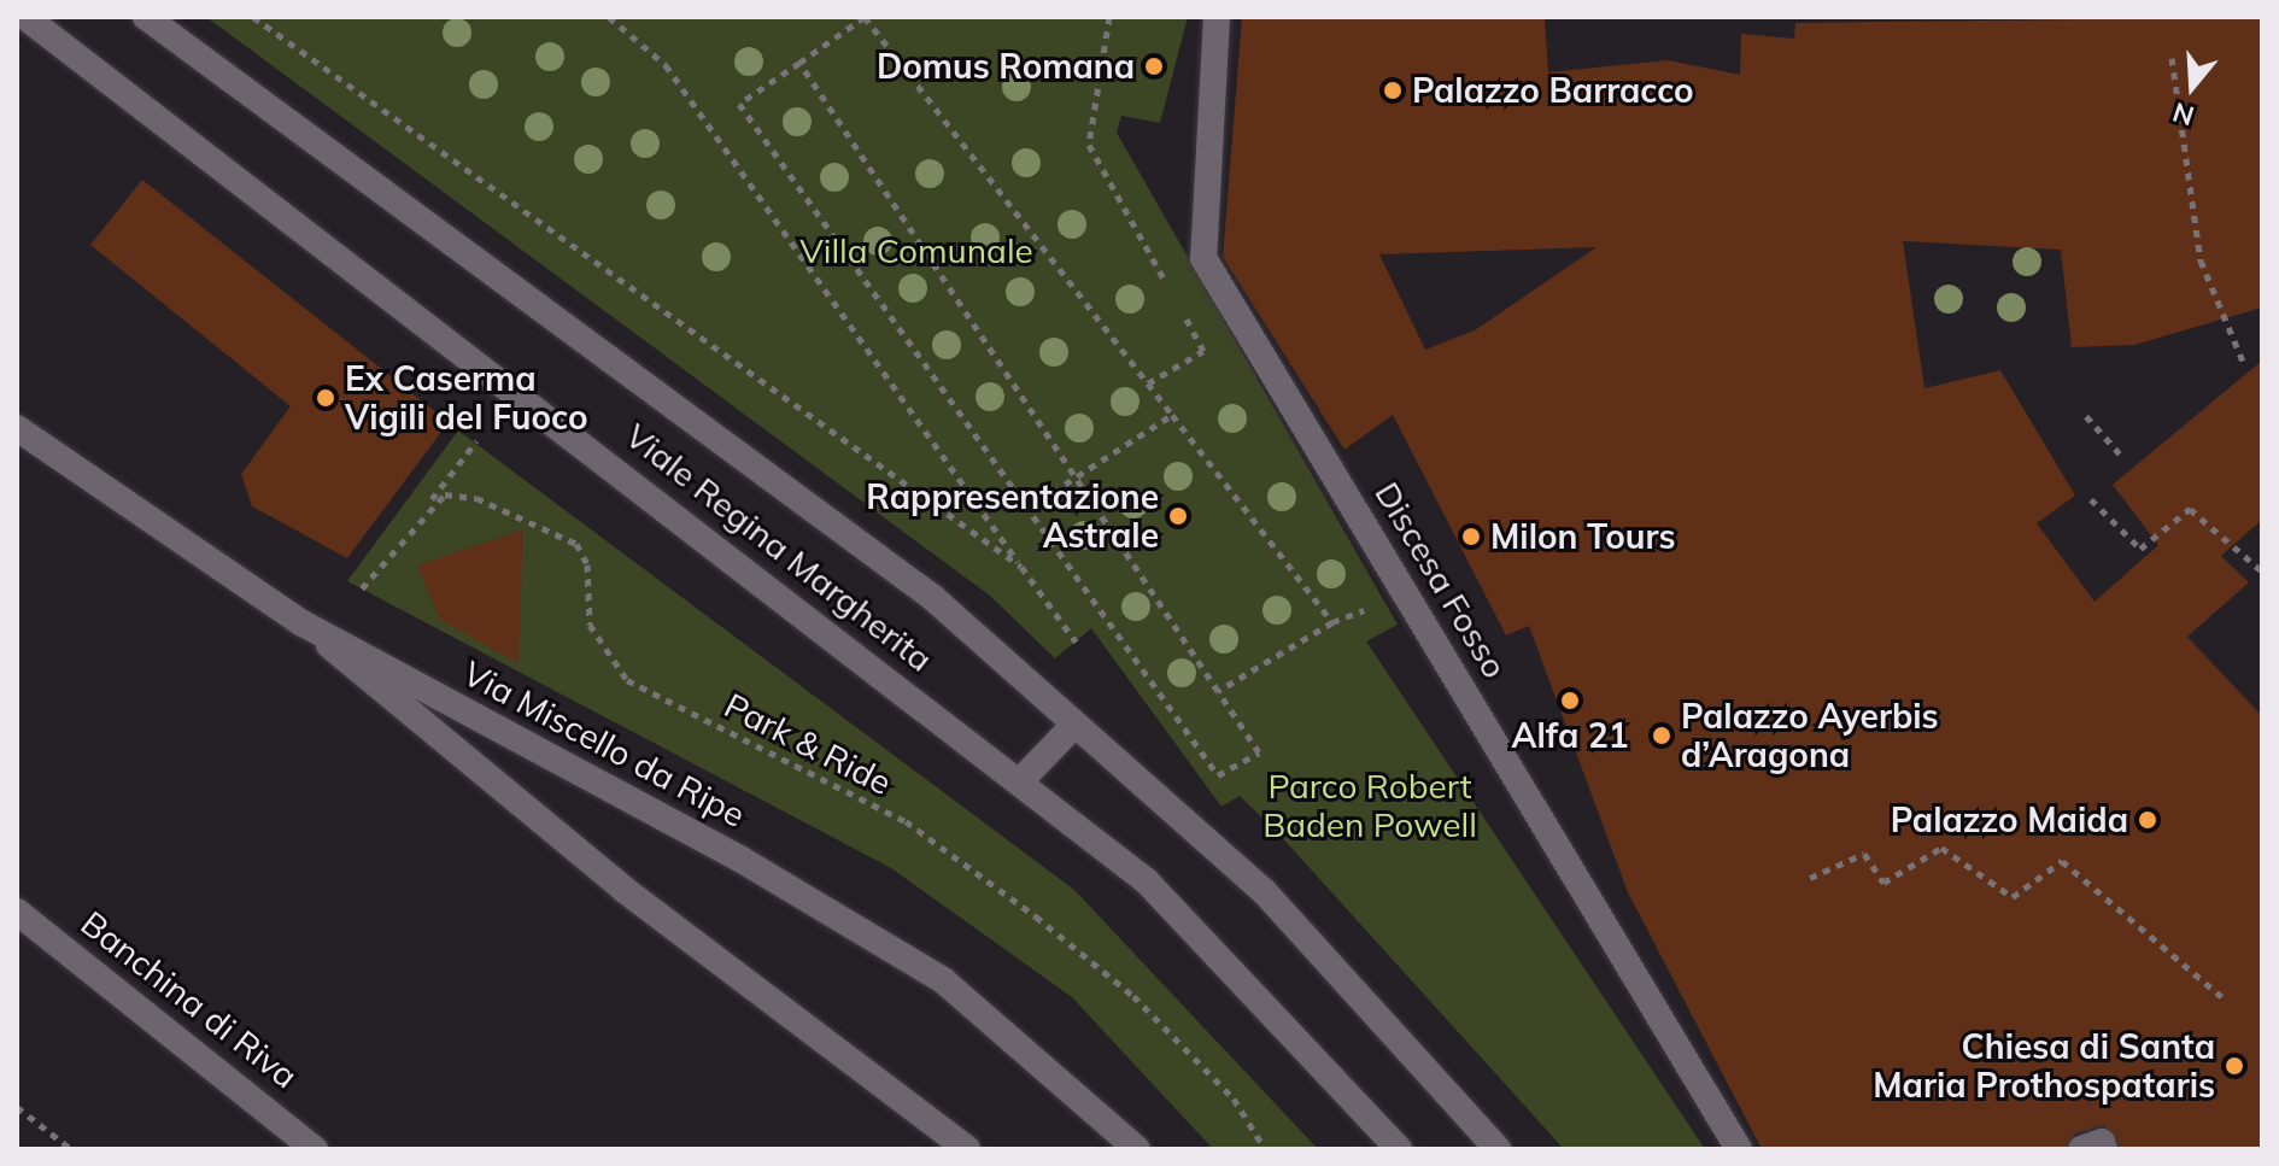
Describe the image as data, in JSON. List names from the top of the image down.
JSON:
{
  "streets": {
    "street": [
      "Viale Regina Margherita",
      "Discesa Fosso",
      "Via Miscello da Ripe",
      "Banchina di Riva"
    ],
    "path": ["Park & Ride"]
  },
  "parks": ["Villa Comunale", "Parco Robert Baden Powell"],
  "places": [
    "Domus Romana",
    "Palazzo Barracco",
    "Ex Caserma Vigili del Fuoco",
    "Rappresentazione Astrale",
    "Milon Tours",
    "Alfa 21",
    "Palazzo Ayerbis d’Aragona",
    "Palazzo Maida",
    "Chiesa di Santa Maria Prothospataris"
  ],
  "north": "bottom"
}
